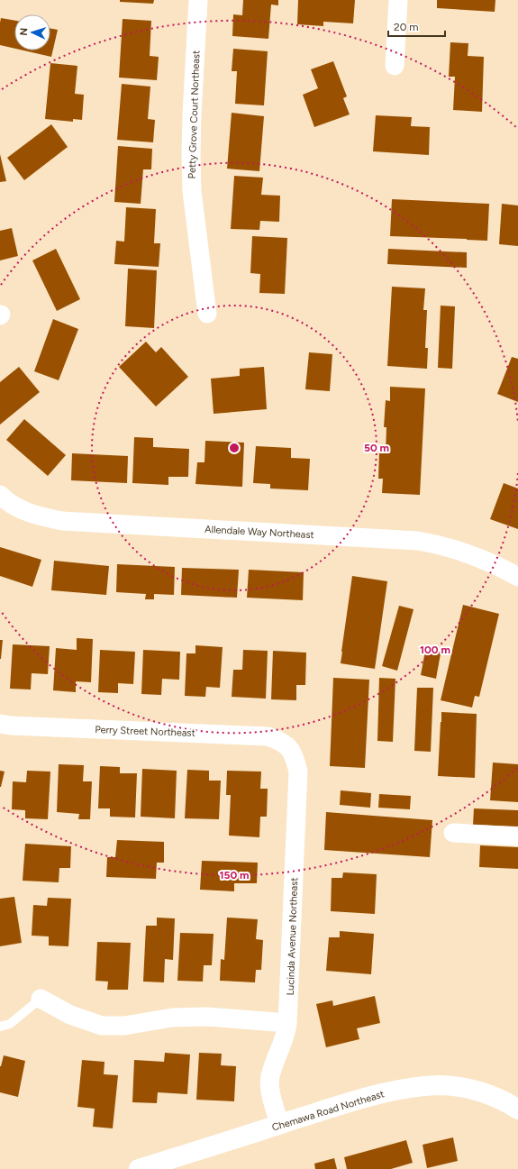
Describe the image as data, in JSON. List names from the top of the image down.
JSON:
{
  "streets": {
    "main road": ["Chemawa Road Northeast"],
    "street": [
      "Petty Grove Court Northeast",
      "Allendale Way Northeast",
      "Perry Street Northeast",
      "Lucinda Avenue Northeast"
    ]
  },
  "crossings": [
    ["Perry Street Northeast", "Lucinda Avenue Northeast"],
    ["Lucinda Avenue Northeast", "Chemawa Road Northeast"]
  ],
  "scale_bar": "20 m",
  "north": "left",
  "rings": ["50 m", "100 m", "150 m"]
}
